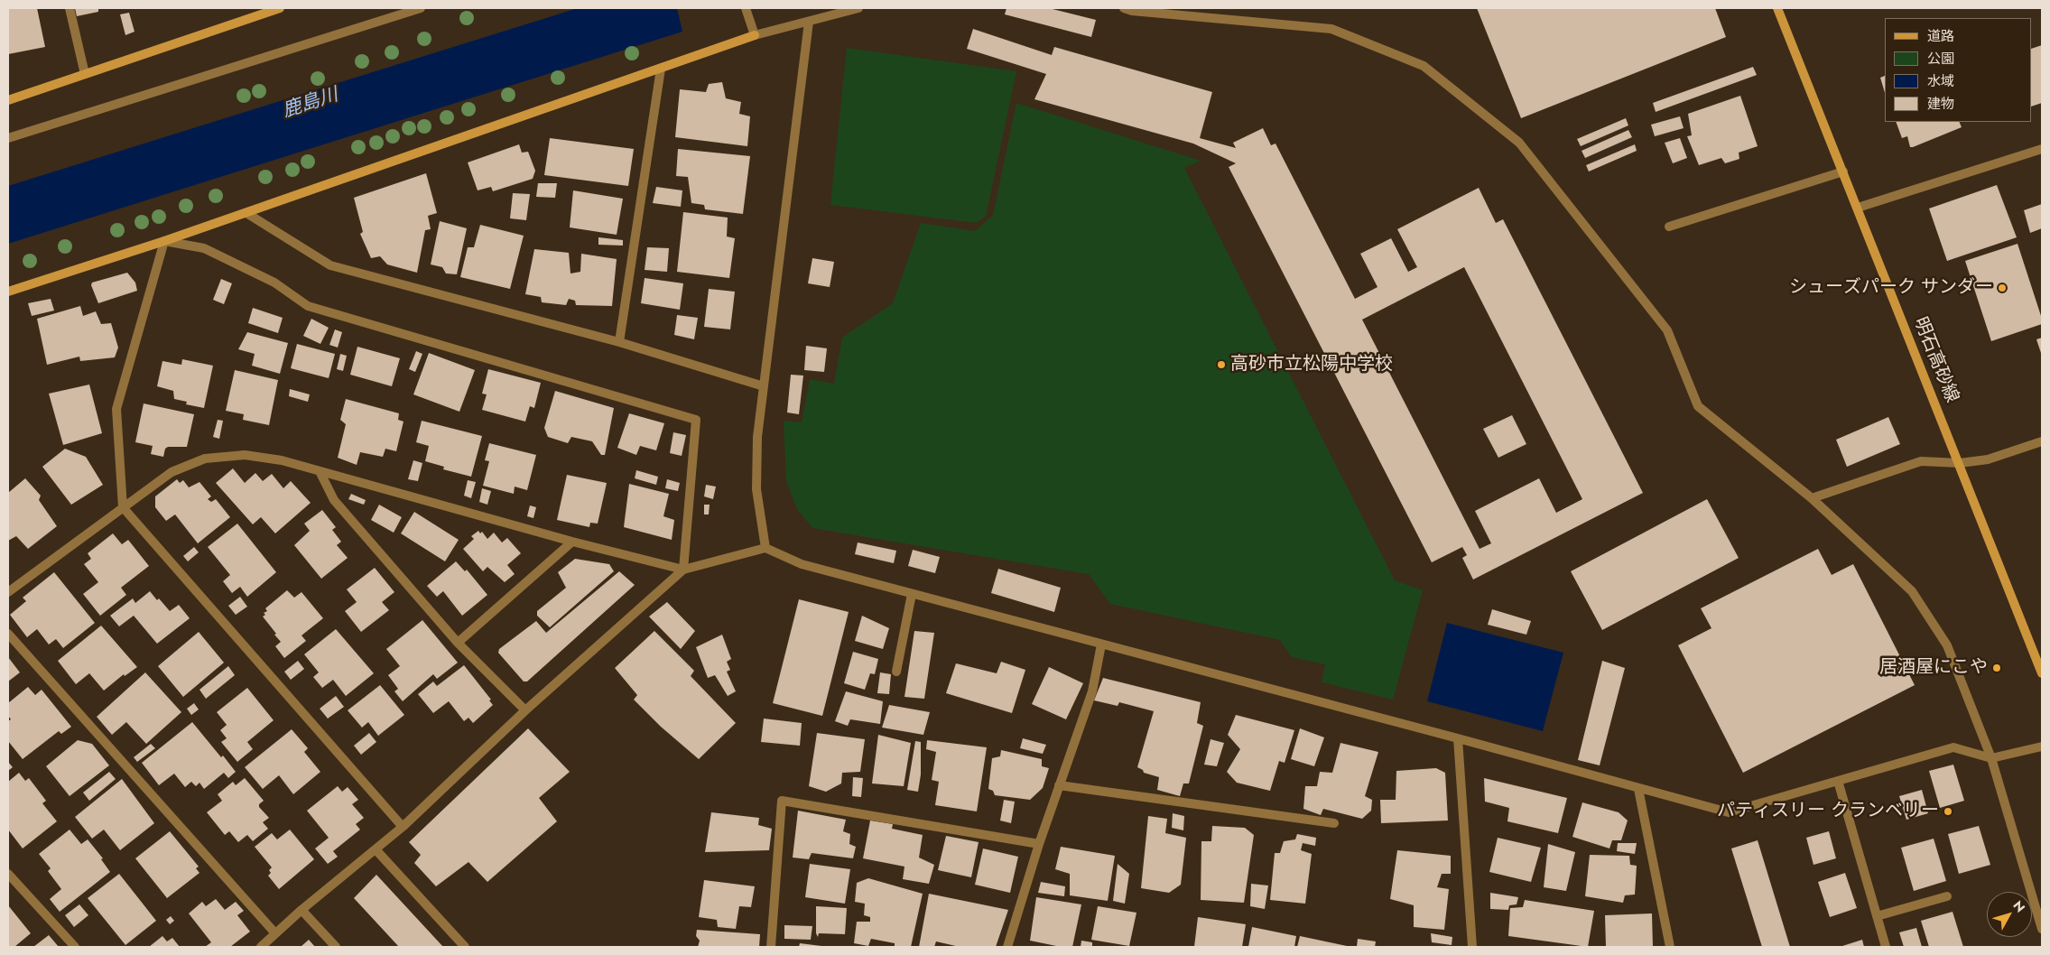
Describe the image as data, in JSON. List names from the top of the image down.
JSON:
{
  "streets": {
    "street": ["明石高砂線"]
  },
  "water": ["鹿島川"],
  "places": [
    "シューズパーク サンダー",
    "高砂市立松陽中学校",
    "居酒屋にこや",
    "パティスリー クランベリー"
  ],
  "legend": [
    "道路",
    "公園",
    "水域",
    "建物"
  ],
  "north": "top right"
}
